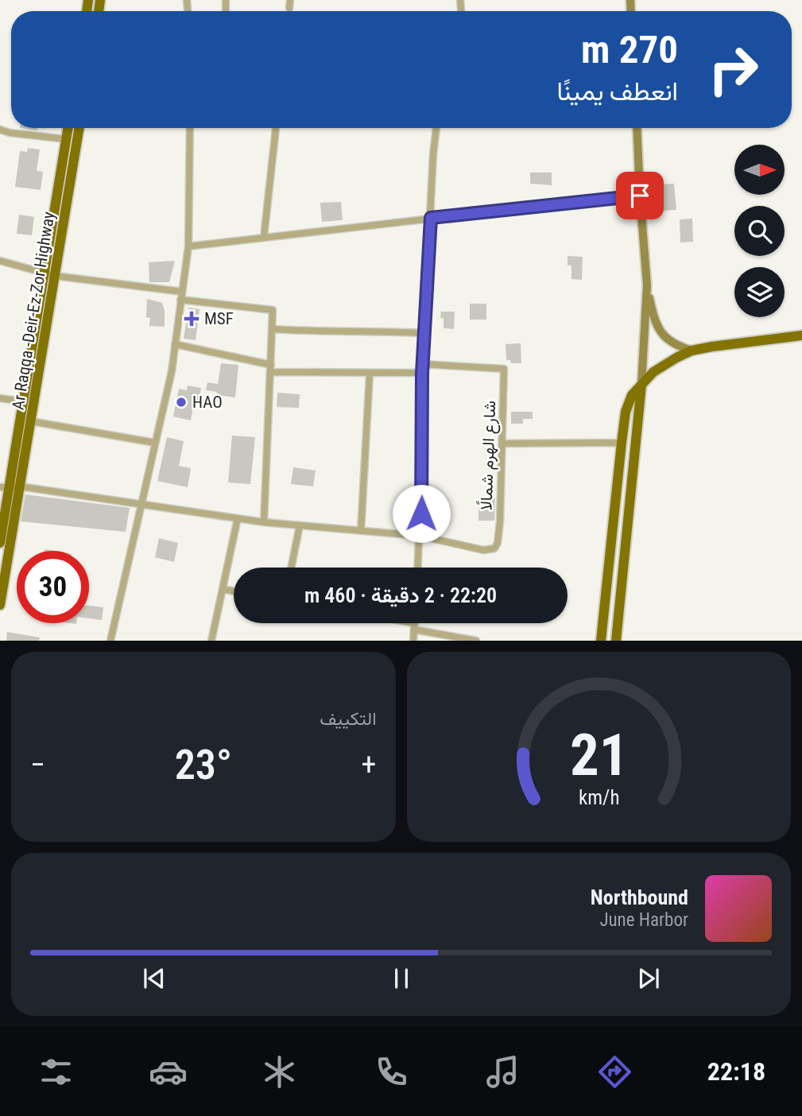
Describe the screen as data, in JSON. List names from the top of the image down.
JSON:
{
  "streets": {
    "main road": ["Ar Raqqa -Deir-Ez-Zor Highway"],
    "street": ["شارع الهرم شمالًا"]
  },
  "places": {
    "health": ["MSF"],
    "other": ["HAO"]
  },
  "north": "right",
  "page": {
    "turn": ["270 m", "انعطف يمينًا"],
    "limit": "30",
    "trip": "22:20 · 2 دقيقة · 460 m",
    "tile": "التكييف",
    "heat": ["−", "23°", "+"],
    "song": ["Northbound", "June Harbor"],
    "tabs": "22:18",
    "gauge": ["21", "km/h"]
  }
}
